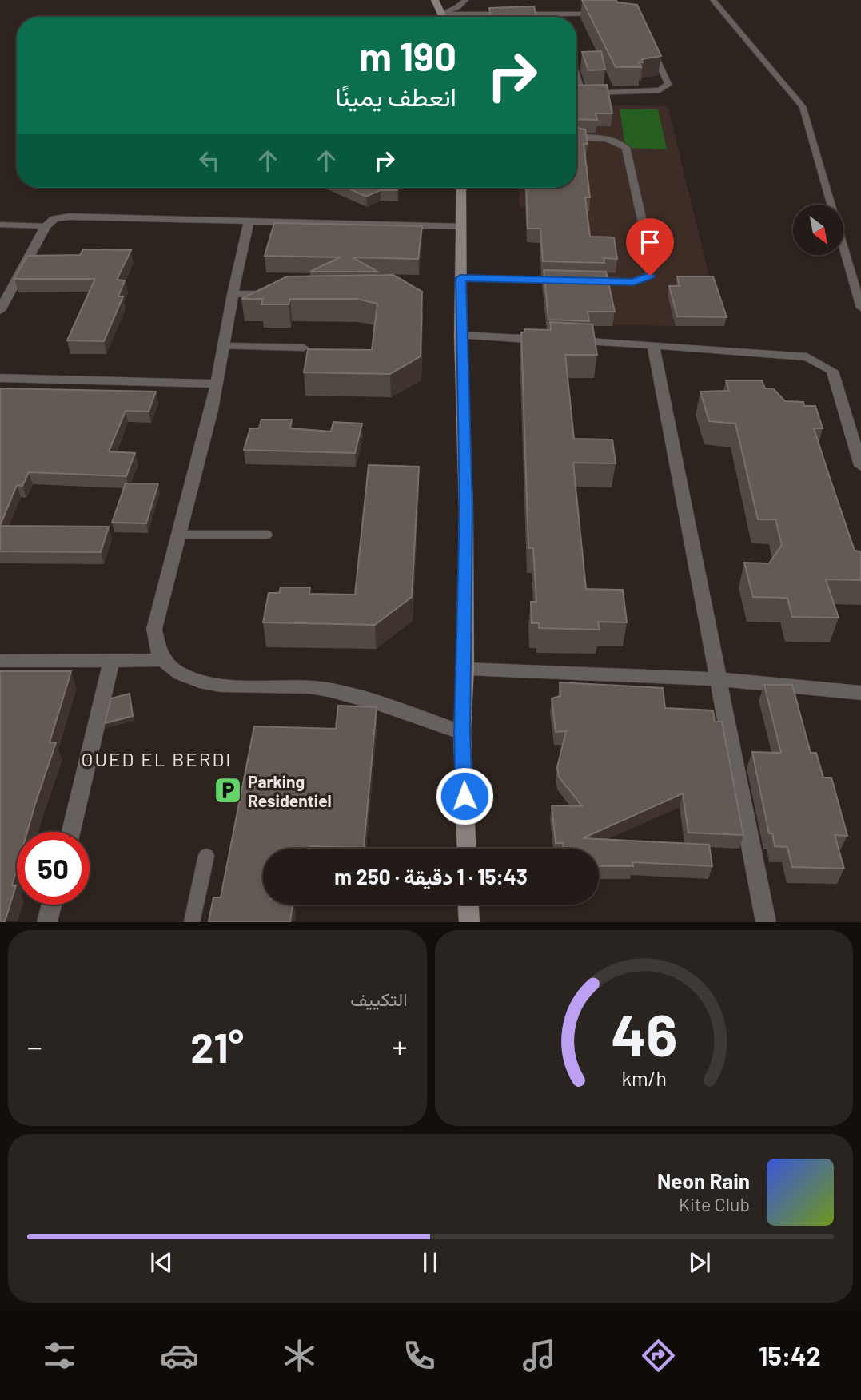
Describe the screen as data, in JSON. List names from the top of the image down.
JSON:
{
  "districts": ["OUED EL BERDI"],
  "places": {
    "parking": ["Parking Residentiel"]
  },
  "north": "bottom right",
  "page": {
    "turn": ["190 m", "انعطف يمينًا"],
    "limit": "50",
    "trip": "15:43 · 1 دقيقة · 250 m",
    "tile": "التكييف",
    "heat": ["−", "21°", "+"],
    "song": ["Neon Rain", "Kite Club"],
    "tabs": "15:42",
    "gauge": ["46", "km/h"]
  }
}
